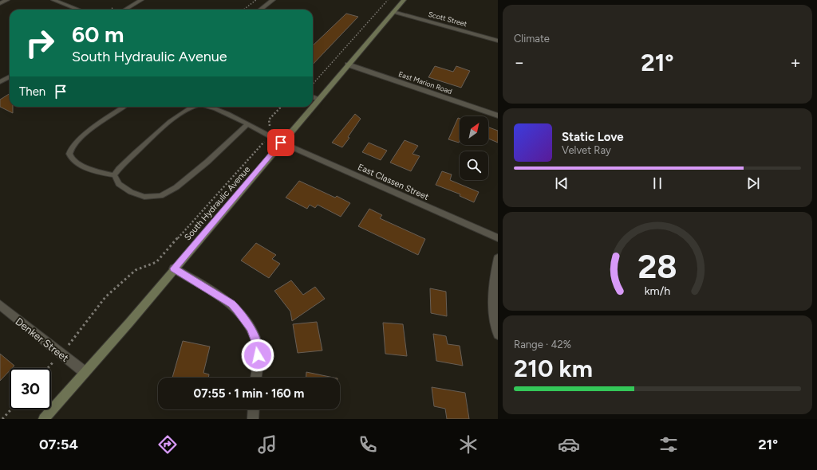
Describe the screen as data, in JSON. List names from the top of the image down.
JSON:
{
  "streets": {
    "street": [
      "Scott Street",
      "East Marion Road",
      "East Classen Street",
      "South Hydraulic Avenue",
      "Denker Street"
    ]
  },
  "crossings": [
    ["Scott Street", "South Hydraulic Avenue"],
    ["East Marion Road", "South Hydraulic Avenue"],
    ["East Classen Street", "South Hydraulic Avenue"],
    ["South Hydraulic Avenue", "Denker Street"]
  ],
  "north": "top right",
  "page": {
    "tile": [
      "Climate",
      ["Range · 42%", "210 km"]
    ],
    "turn": ["60 m", "South Hydraulic Avenue"],
    "heat": ["−", "21°", "+"],
    "then": "Then",
    "song": ["Static Love", "Velvet Ray"],
    "limit": "30",
    "trip": "07:55 · 1 min · 160 m",
    "tabs": ["07:54", "21°"],
    "gauge": ["28", "km/h"]
  }
}
